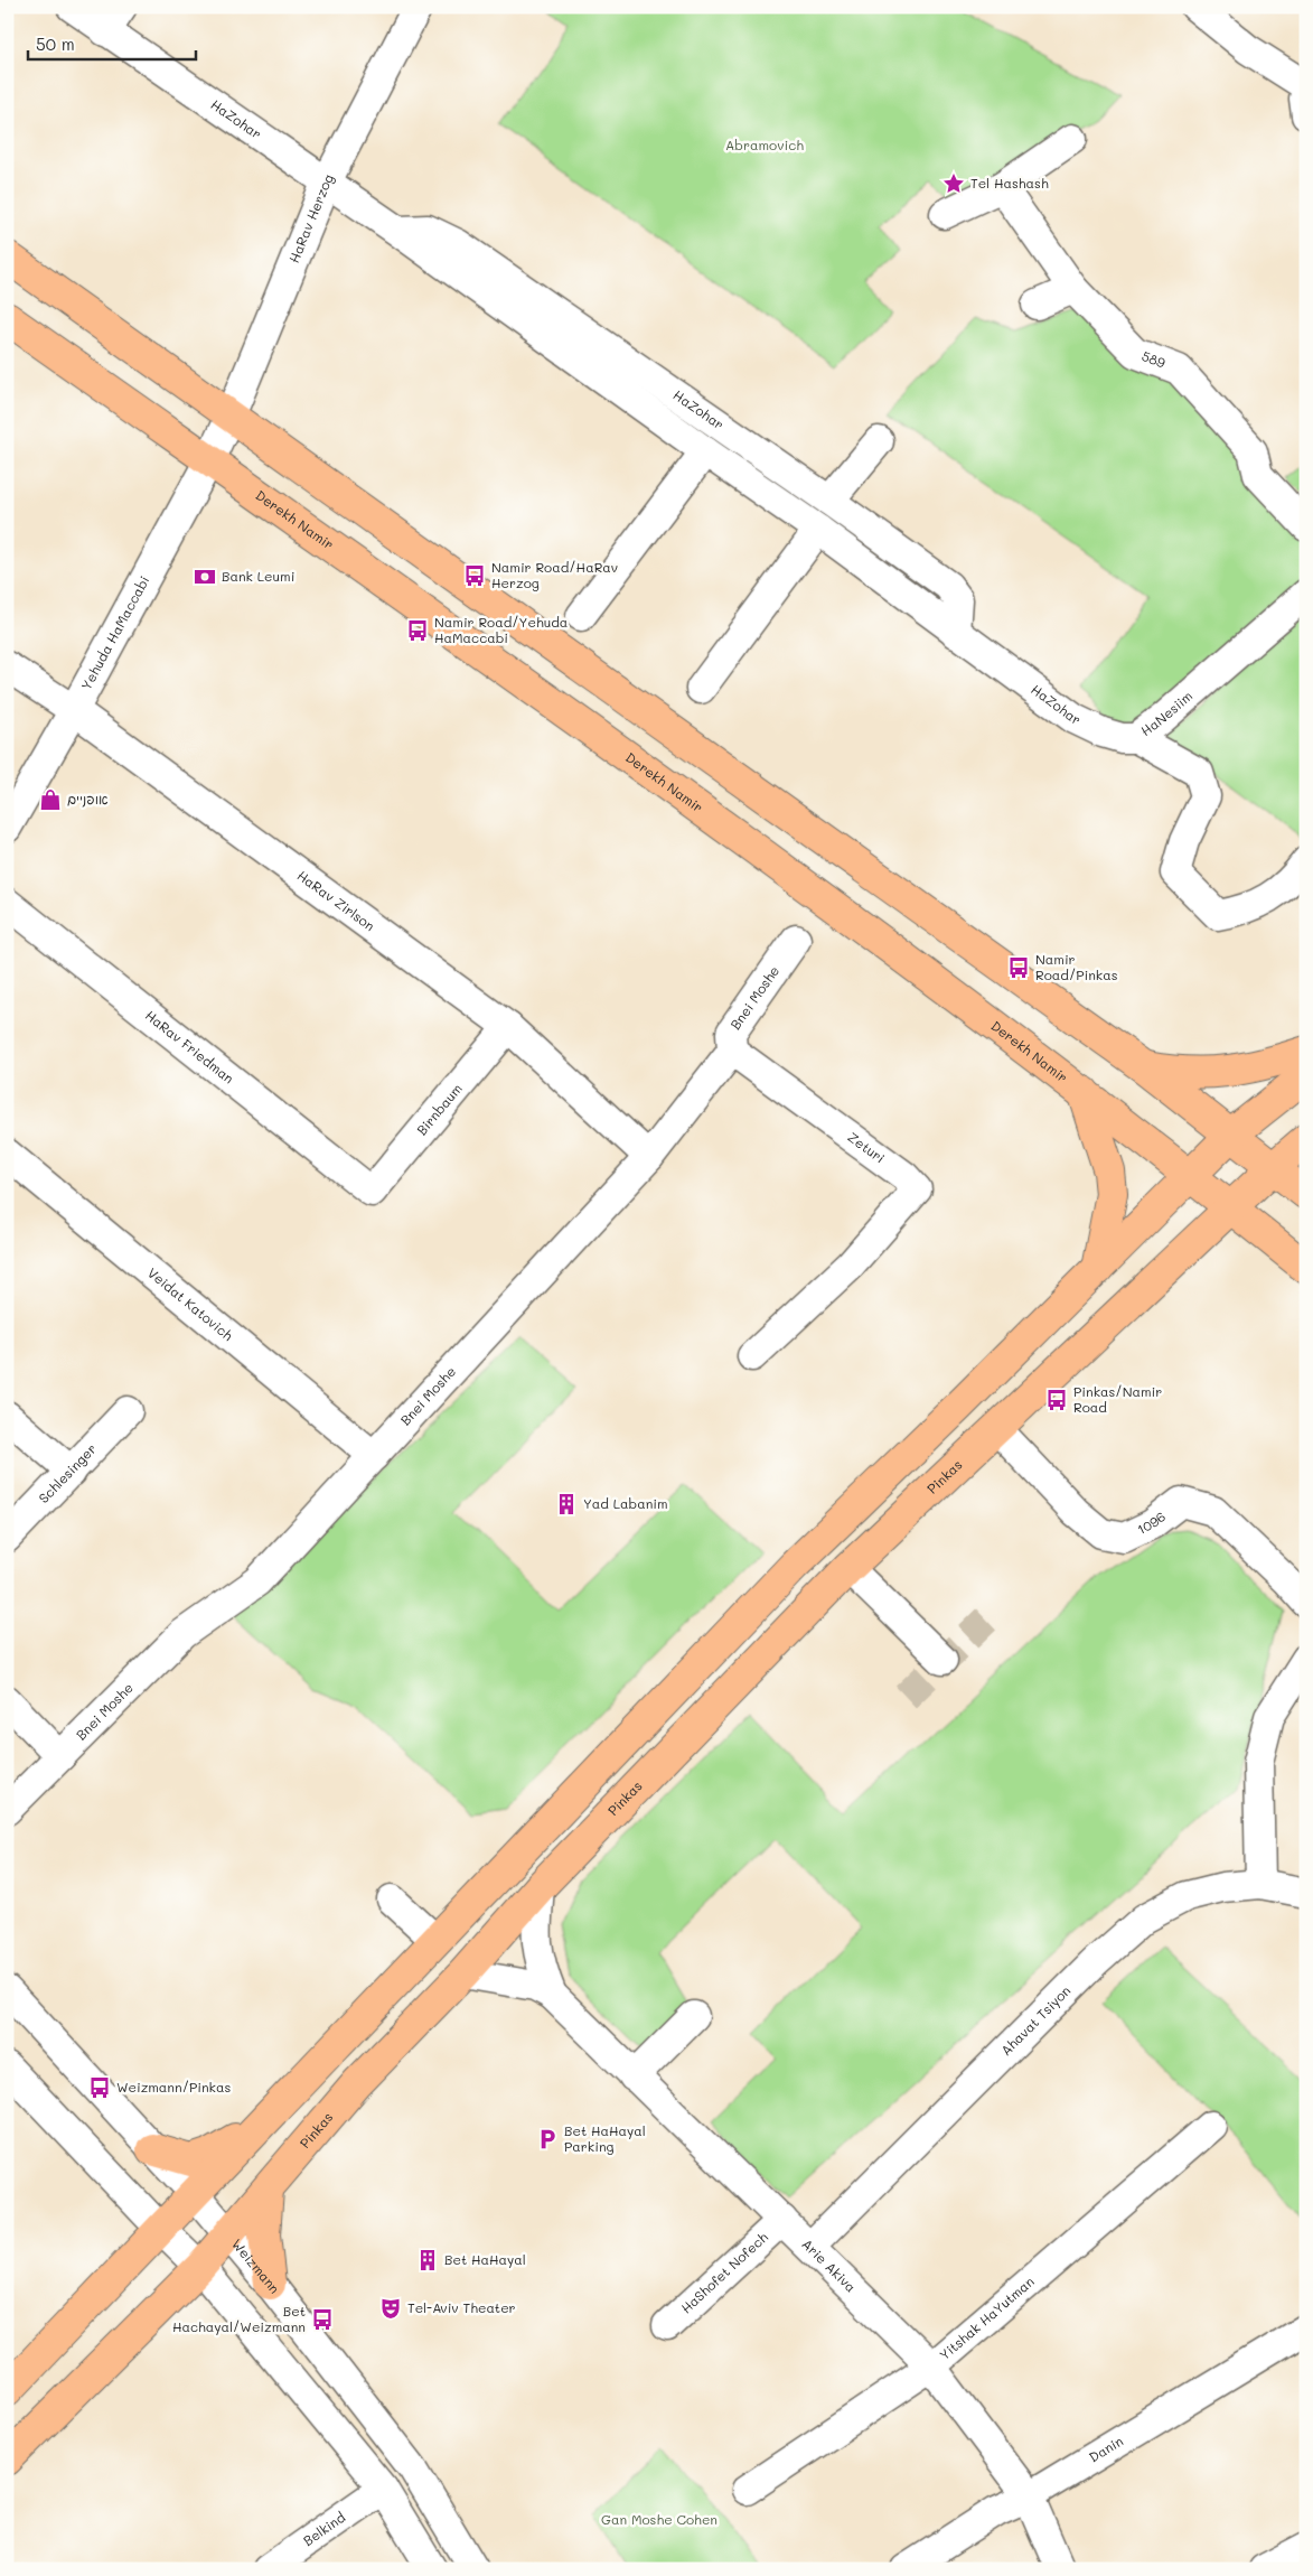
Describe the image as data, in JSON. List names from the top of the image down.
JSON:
{
  "streets": {
    "main road": ["Derekh Namir", "Pinkas"],
    "street": [
      "HaZohar",
      "HaRav Herzog",
      "589",
      "Yehuda HaMaccabi",
      "HaNesiim",
      "HaRav Zirlson",
      "Bnei Moshe",
      "HaRav Friedman",
      "Birnbaum",
      "Zeturi",
      "Veidat Katovich",
      "Schlesinger",
      "1096",
      "Ahavat Tsiyon",
      "Arie Akiva",
      "Weizmann",
      "HaShofet Nofech",
      "Yitshak HaYutman",
      "Danin",
      "Belkind"
    ]
  },
  "crossings": [
    ["HaZohar", "HaRav Herzog"],
    ["HaZohar", "HaNesiim"],
    ["HaRav Herzog", "Derekh Namir"],
    ["HaRav Herzog", "Yehuda HaMaccabi"],
    ["Derekh Namir", "Yehuda HaMaccabi"],
    ["Derekh Namir", "Pinkas"],
    ["Yehuda HaMaccabi", "HaRav Zirlson"],
    ["HaRav Zirlson", "Bnei Moshe"],
    ["HaRav Zirlson", "Birnbaum"],
    ["Bnei Moshe", "Zeturi"],
    ["Bnei Moshe", "Veidat Katovich"],
    ["HaRav Friedman", "Birnbaum"],
    ["Pinkas", "1096"],
    ["Pinkas", "Arie Akiva"],
    ["Pinkas", "Weizmann"],
    ["Ahavat Tsiyon", "Arie Akiva"],
    ["Arie Akiva", "HaShofet Nofech"],
    ["Arie Akiva", "Yitshak HaYutman"],
    ["Arie Akiva", "Danin"]
  ],
  "parks": ["Abramovich", "Gan Moshe Cohen"],
  "places": {
    "place": ["Tel Hashash"],
    "bus stop": [
      "Namir Road/HaRav Herzog",
      "Namir Road/Yehuda HaMaccabi",
      "Namir Road/Pinkas",
      "Pinkas/Namir Road",
      "Weizmann/Pinkas",
      "Bet Hachayal/Weizmann"
    ],
    "bank": ["Bank Leumi"],
    "shop": ["אופניים"],
    "building": ["Yad Labanim", "Bet HaHayal"],
    "parking": ["Bet HaHayal Parking"],
    "theatre": ["Tel-Aviv Theater"]
  },
  "scale_bar": "50 m"
}
